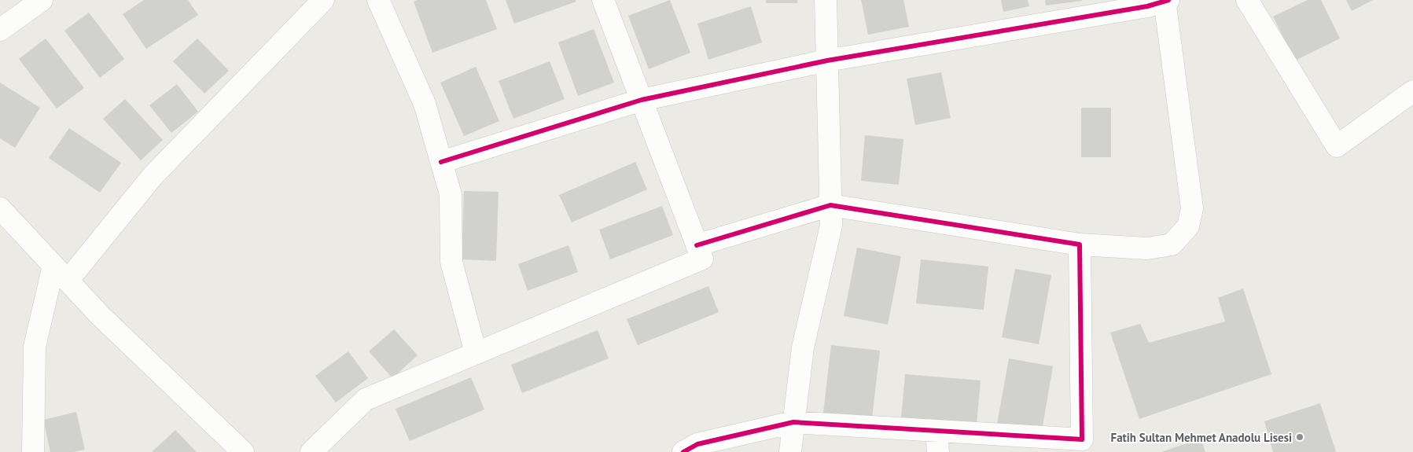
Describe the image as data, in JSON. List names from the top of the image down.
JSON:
{
  "places": ["Fatih Sultan Mehmet Anadolu Lisesi"]
}
